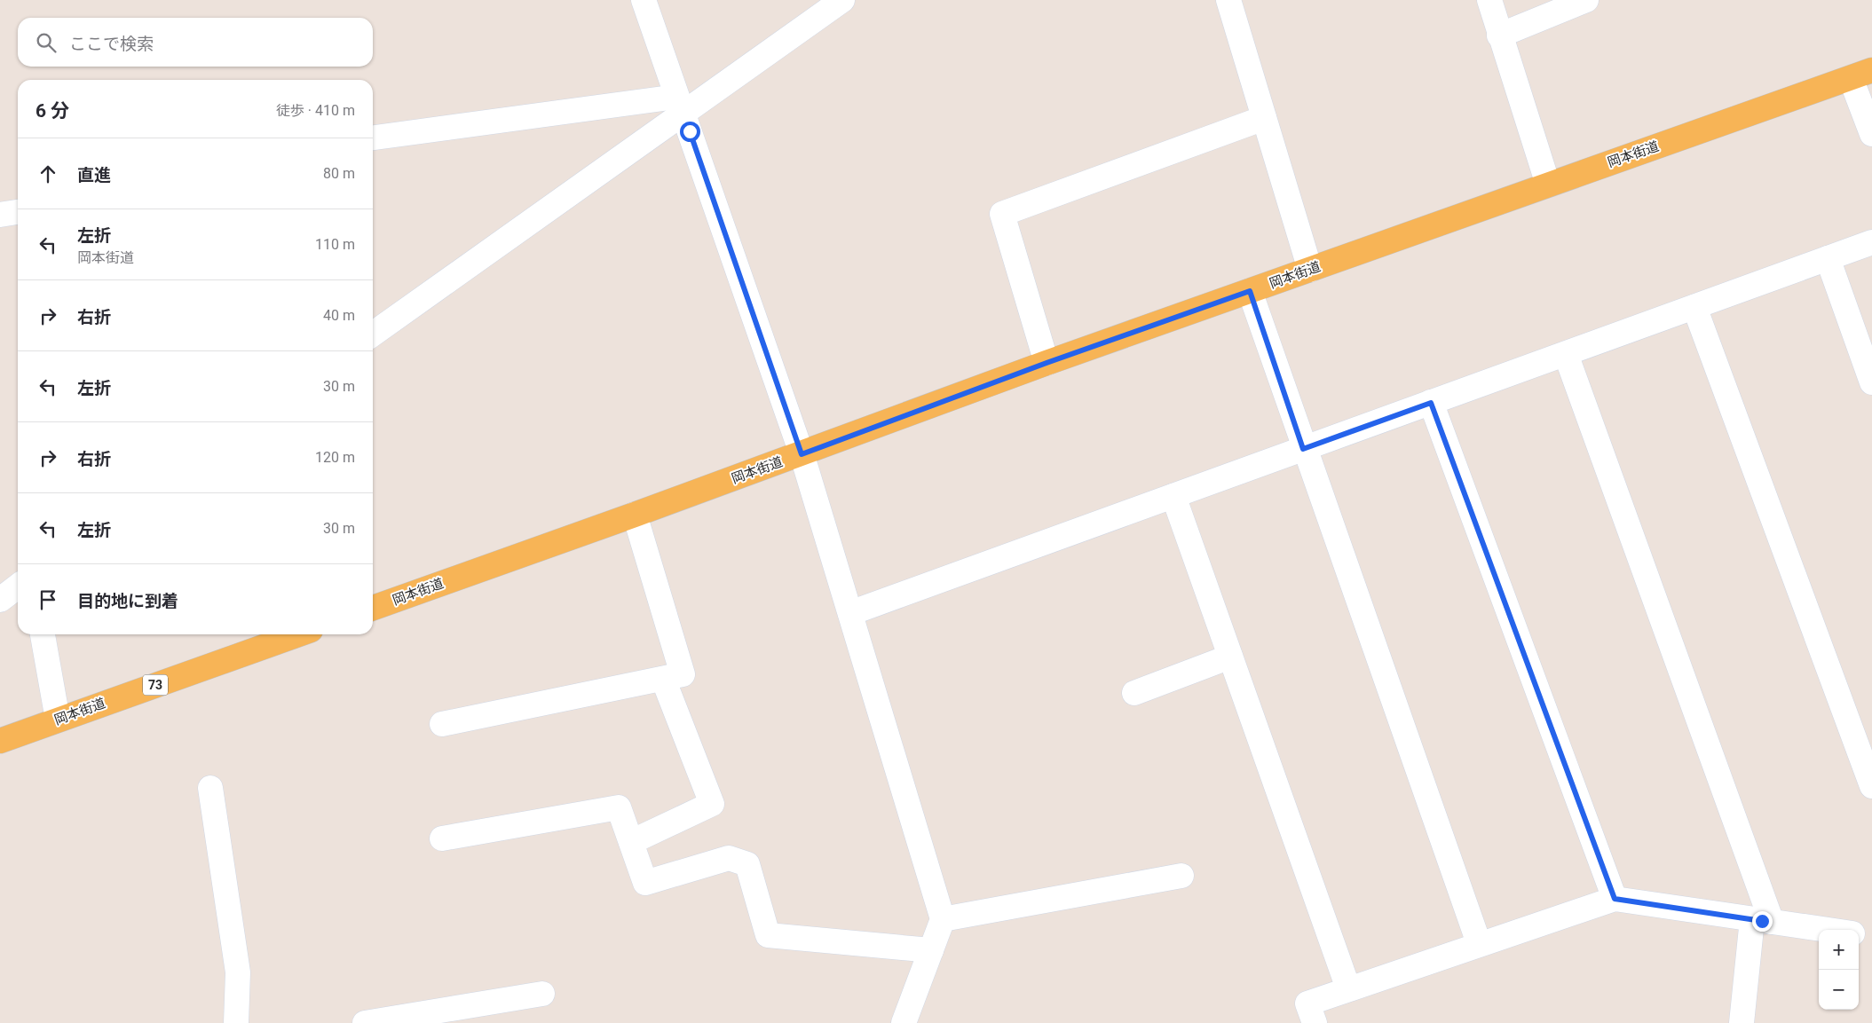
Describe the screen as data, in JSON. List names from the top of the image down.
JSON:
{
  "streets": {
    "main road": ["岡本街道", "73"]
  },
  "page": {
    "search": "ここで検索",
    "heading": ["6 分", "徒歩 · 410 m"],
    "list": [
      ["直進", "80 m"],
      ["左折", "岡本街道", "110 m"],
      ["右折", "40 m"],
      ["左折", "30 m"],
      ["右折", "120 m"],
      ["左折", "30 m"],
      "目的地に到着"
    ],
    "map_buttons": ["+", "−"]
  }
}
